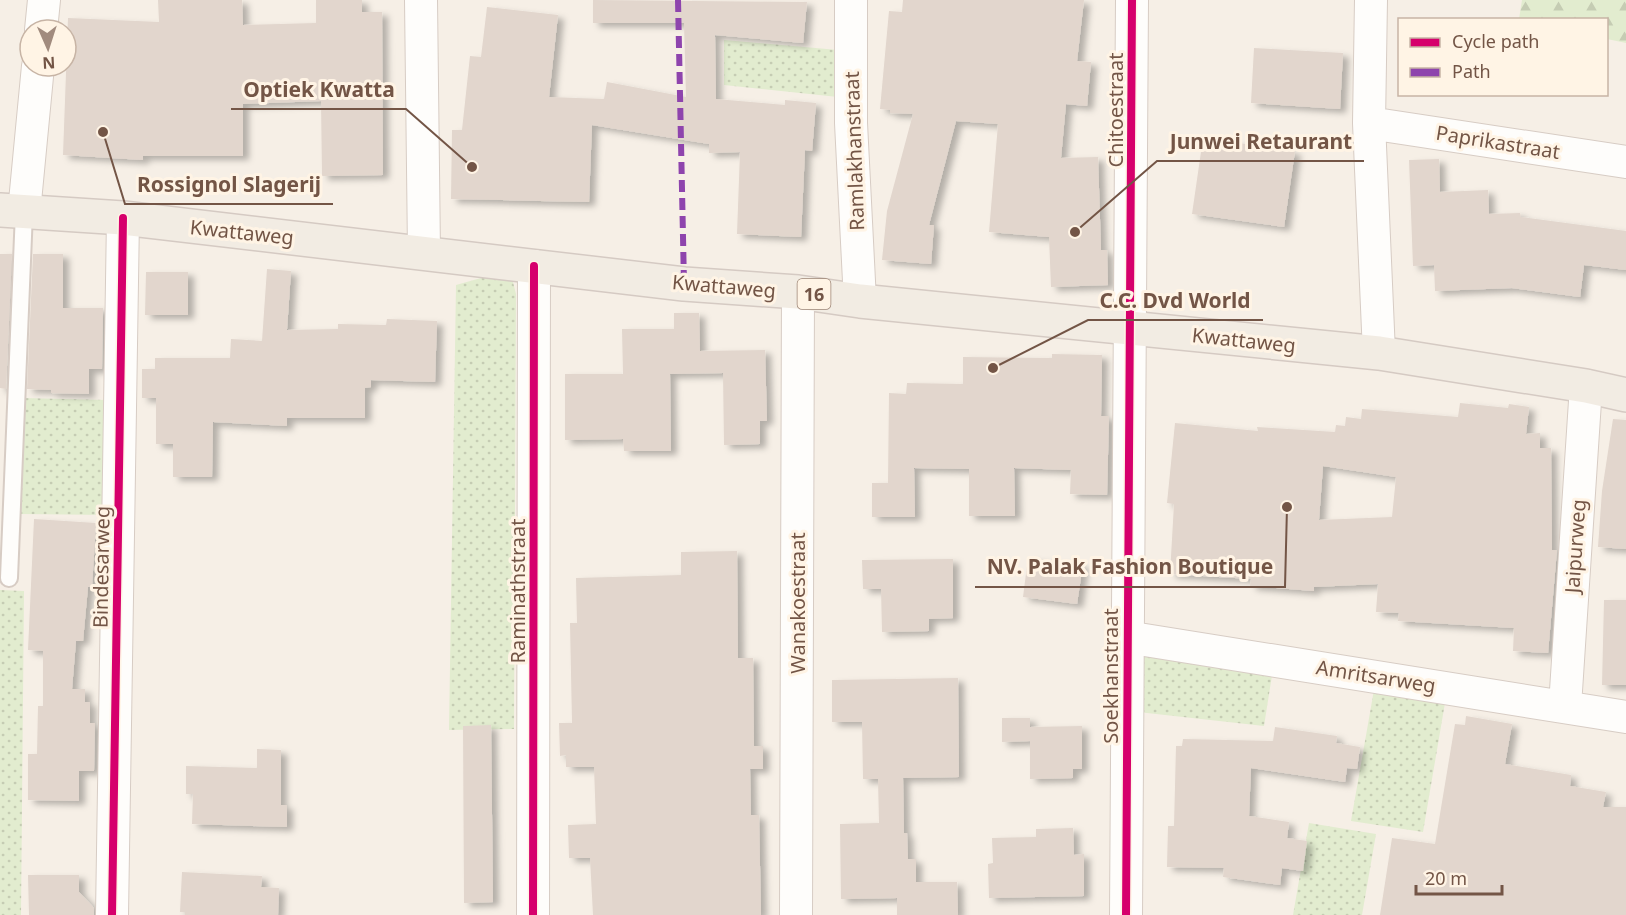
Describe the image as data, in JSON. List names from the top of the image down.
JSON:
{
  "streets": {
    "main road": ["Kwattaweg", "16"],
    "street": [
      "Chitoestraat",
      "Paprikastraat",
      "Ramlakhanstraat",
      "Jaipurweg",
      "Bindesarweg",
      "Raminathstraat",
      "Wanakoestraat",
      "Soekhanstraat",
      "Amritsarweg"
    ]
  },
  "crossings": [
    ["Chitoestraat", "Kwattaweg"],
    ["Chitoestraat", "Soekhanstraat"],
    ["Ramlakhanstraat", "Kwattaweg"],
    ["Kwattaweg", "Jaipurweg"],
    ["Kwattaweg", "Bindesarweg"],
    ["Kwattaweg", "Raminathstraat"],
    ["Kwattaweg", "Wanakoestraat"],
    ["Kwattaweg", "Soekhanstraat"],
    ["Jaipurweg", "Amritsarweg"],
    ["Soekhanstraat", "Amritsarweg"]
  ],
  "places": [
    "Rossignol Slagerij",
    "Optiek Kwatta",
    "Junwei Retaurant",
    "C.C. Dvd World",
    "NV. Palak Fashion Boutique"
  ],
  "legend": ["Cycle path", "Path"],
  "scale_bar": "20 m",
  "north": "bottom"
}
